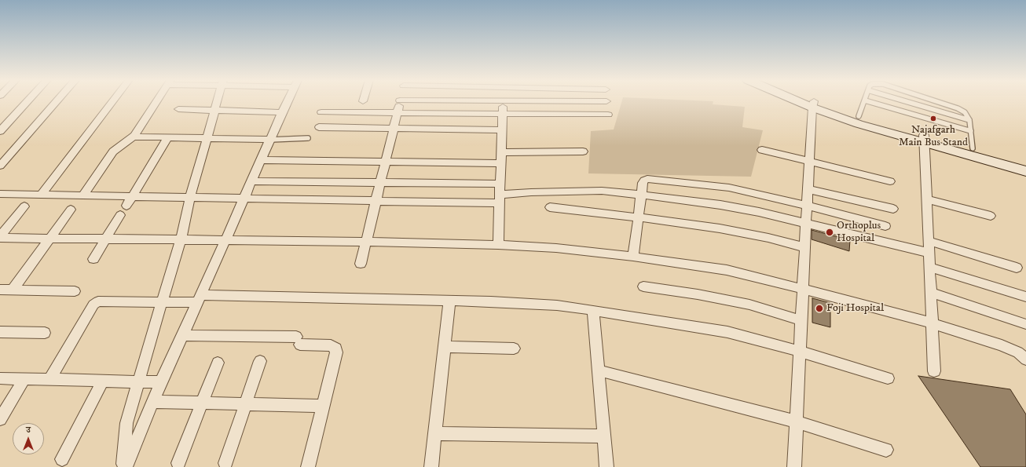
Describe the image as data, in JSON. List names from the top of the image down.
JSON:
{
  "places": ["Najafgarh Main Bus Stand", "Orthoplus Hospital", "Foji Hospital"],
  "north": "top"
}
